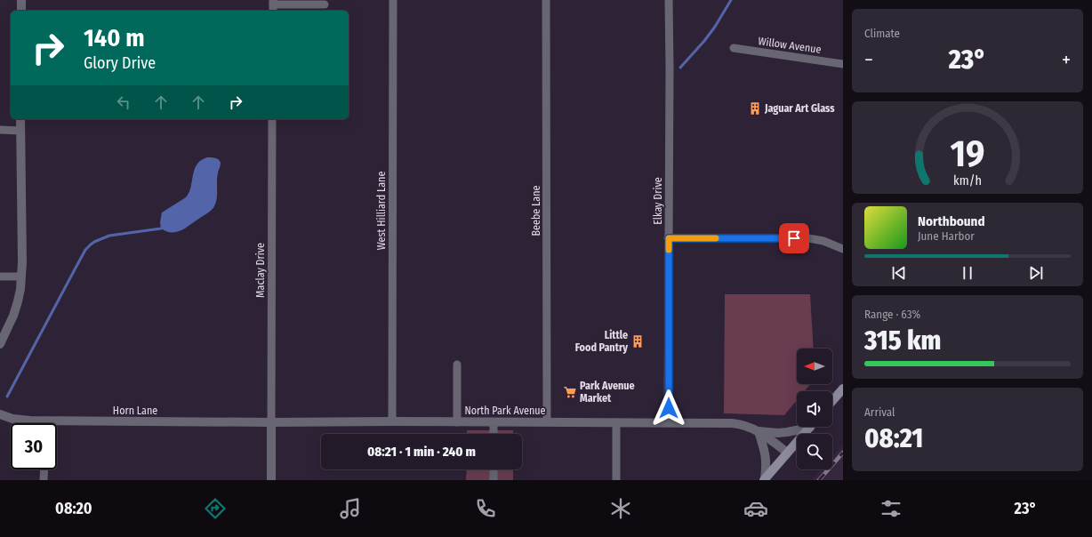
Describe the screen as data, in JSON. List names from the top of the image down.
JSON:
{
  "streets": {
    "street": [
      "Willow Avenue",
      "Elkay Drive",
      "West Hilliard Lane",
      "Beebe Lane",
      "Maclay Drive",
      "Horn Lane",
      "North Park Avenue"
    ]
  },
  "crossings": [
    ["Elkay Drive", "North Park Avenue"],
    ["West Hilliard Lane", "North Park Avenue"],
    ["Beebe Lane", "North Park Avenue"],
    ["Maclay Drive", "Horn Lane"],
    ["Maclay Drive", "North Park Avenue"],
    ["Horn Lane", "North Park Avenue"]
  ],
  "places": {
    "building": ["Jaguar Art Glass", "Little Food Pantry"],
    "supermarket": ["Park Avenue Market"]
  },
  "north": "left",
  "page": {
    "tile": [
      "Climate",
      ["Range · 63%", "315 km"],
      ["Arrival", "08:21"]
    ],
    "turn": ["140 m", "Glory Drive"],
    "heat": ["−", "23°", "+"],
    "song": ["Northbound", "June Harbor"],
    "limit": "30",
    "trip": "08:21 · 1 min · 240 m",
    "tabs": ["08:20", "23°"],
    "gauge": ["19", "km/h"]
  }
}
